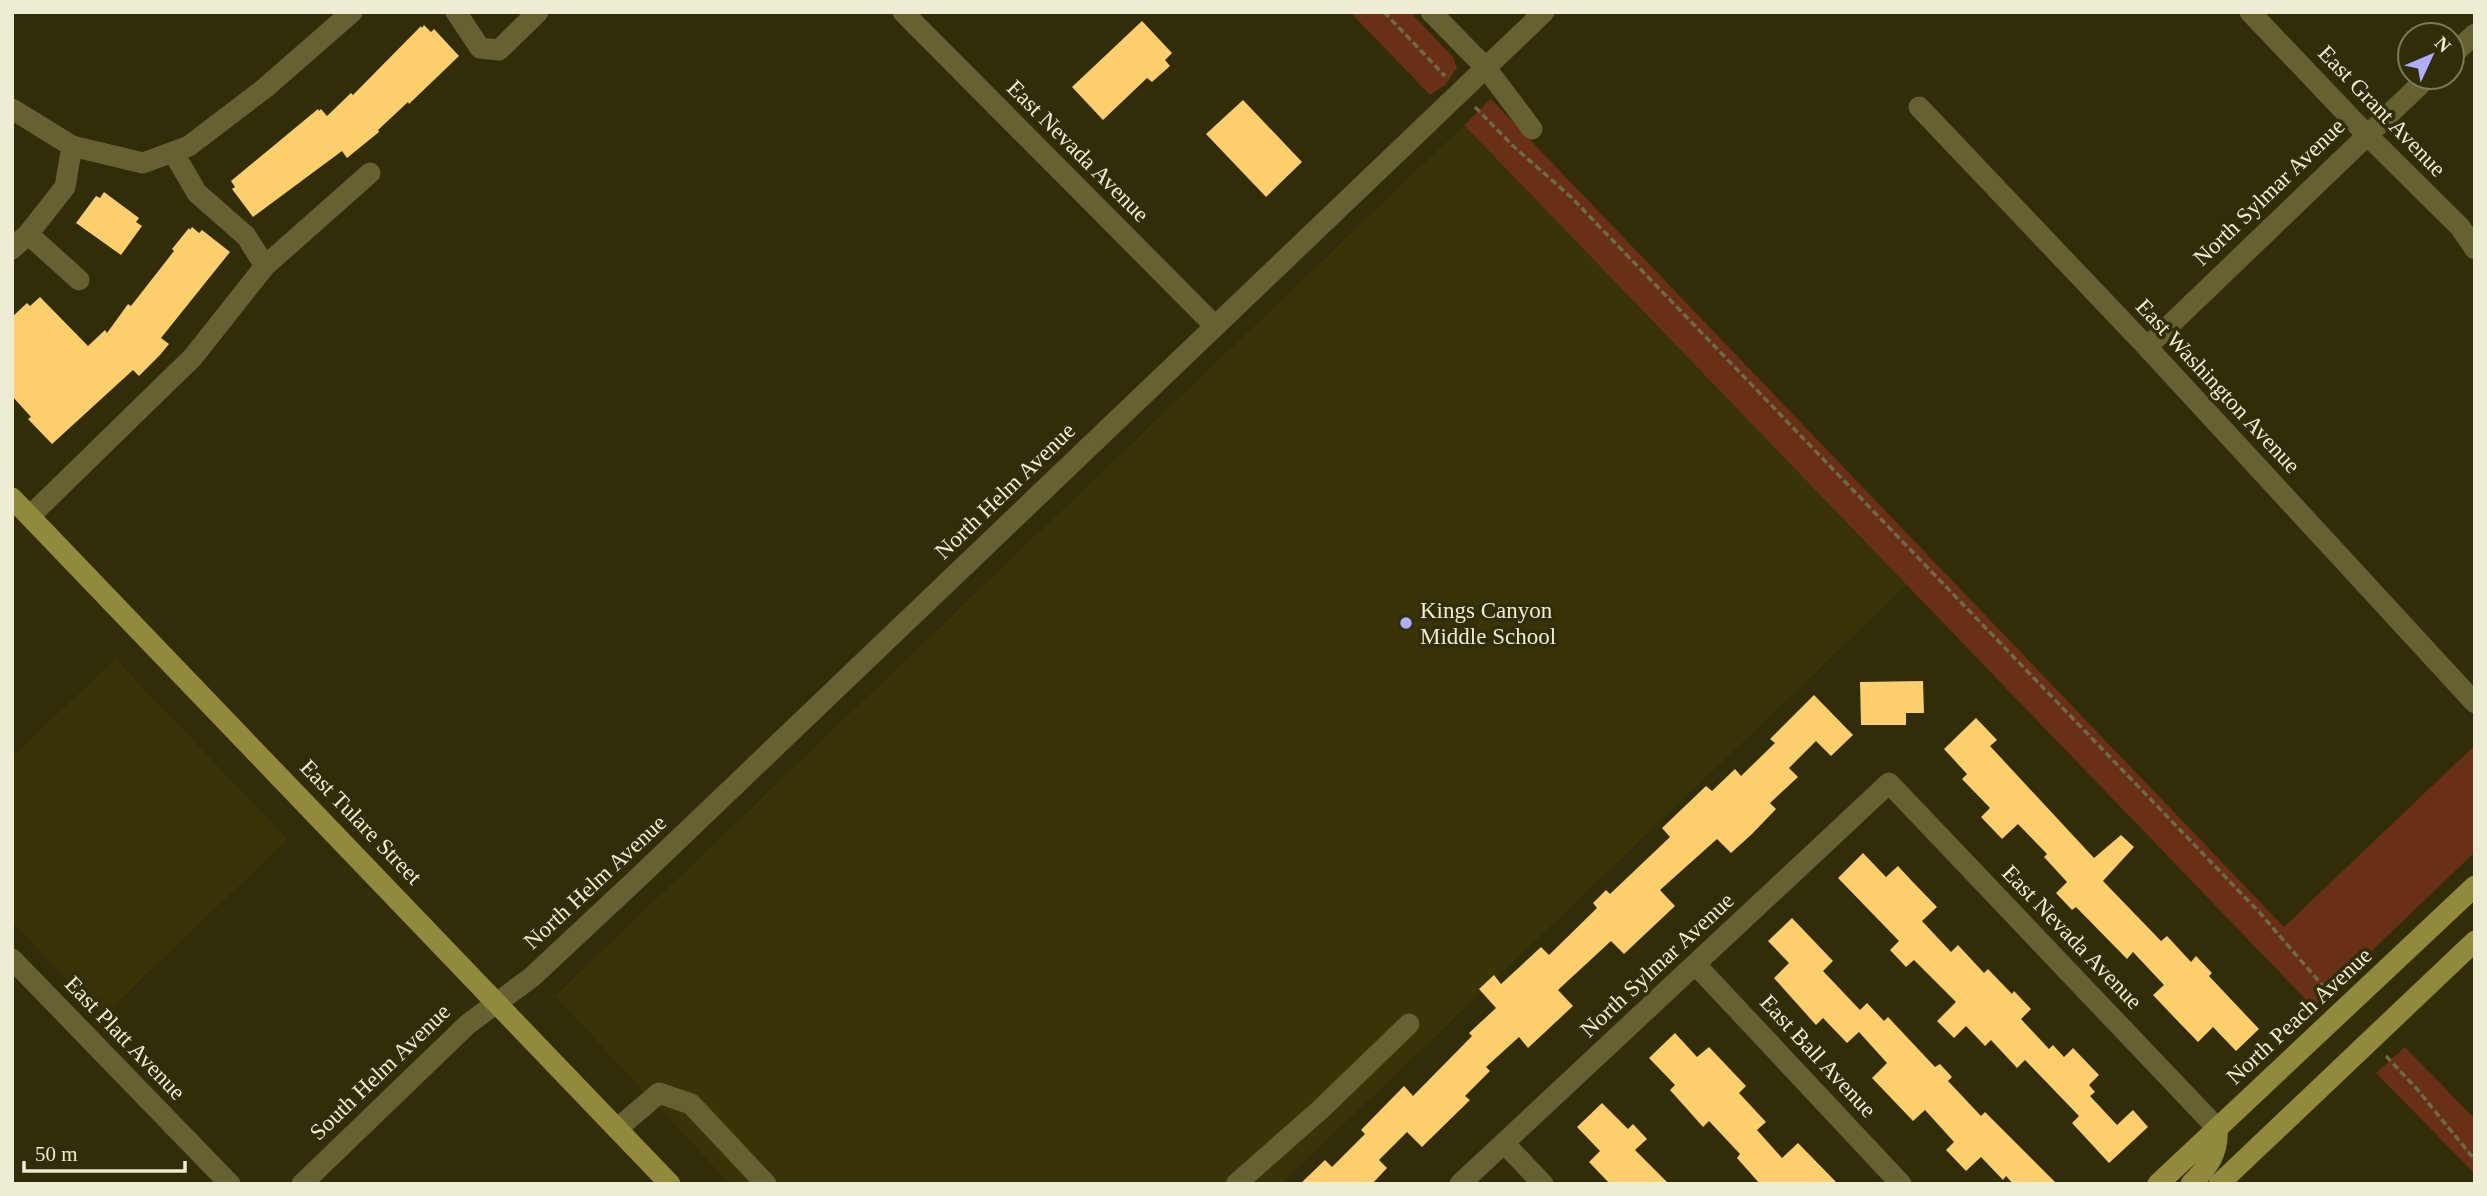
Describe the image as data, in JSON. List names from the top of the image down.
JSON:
{
  "streets": {
    "main road": ["East Tulare Street", "North Peach Avenue"],
    "street": [
      "East Grant Avenue",
      "East Nevada Avenue",
      "North Sylmar Avenue",
      "East Washington Avenue",
      "North Helm Avenue",
      "East Platt Avenue",
      "East Ball Avenue",
      "South Helm Avenue"
    ]
  },
  "crossings": [
    ["East Grant Avenue", "North Sylmar Avenue"],
    ["East Nevada Avenue", "North Sylmar Avenue"],
    ["East Nevada Avenue", "North Helm Avenue"],
    ["East Nevada Avenue", "North Peach Avenue"],
    ["North Sylmar Avenue", "East Washington Avenue"],
    ["North Sylmar Avenue", "East Ball Avenue"],
    ["North Helm Avenue", "East Tulare Street"],
    ["North Helm Avenue", "South Helm Avenue"],
    ["East Tulare Street", "South Helm Avenue"]
  ],
  "places": ["Kings Canyon Middle School"],
  "scale_bar": "50 m",
  "north": "top right"
}
